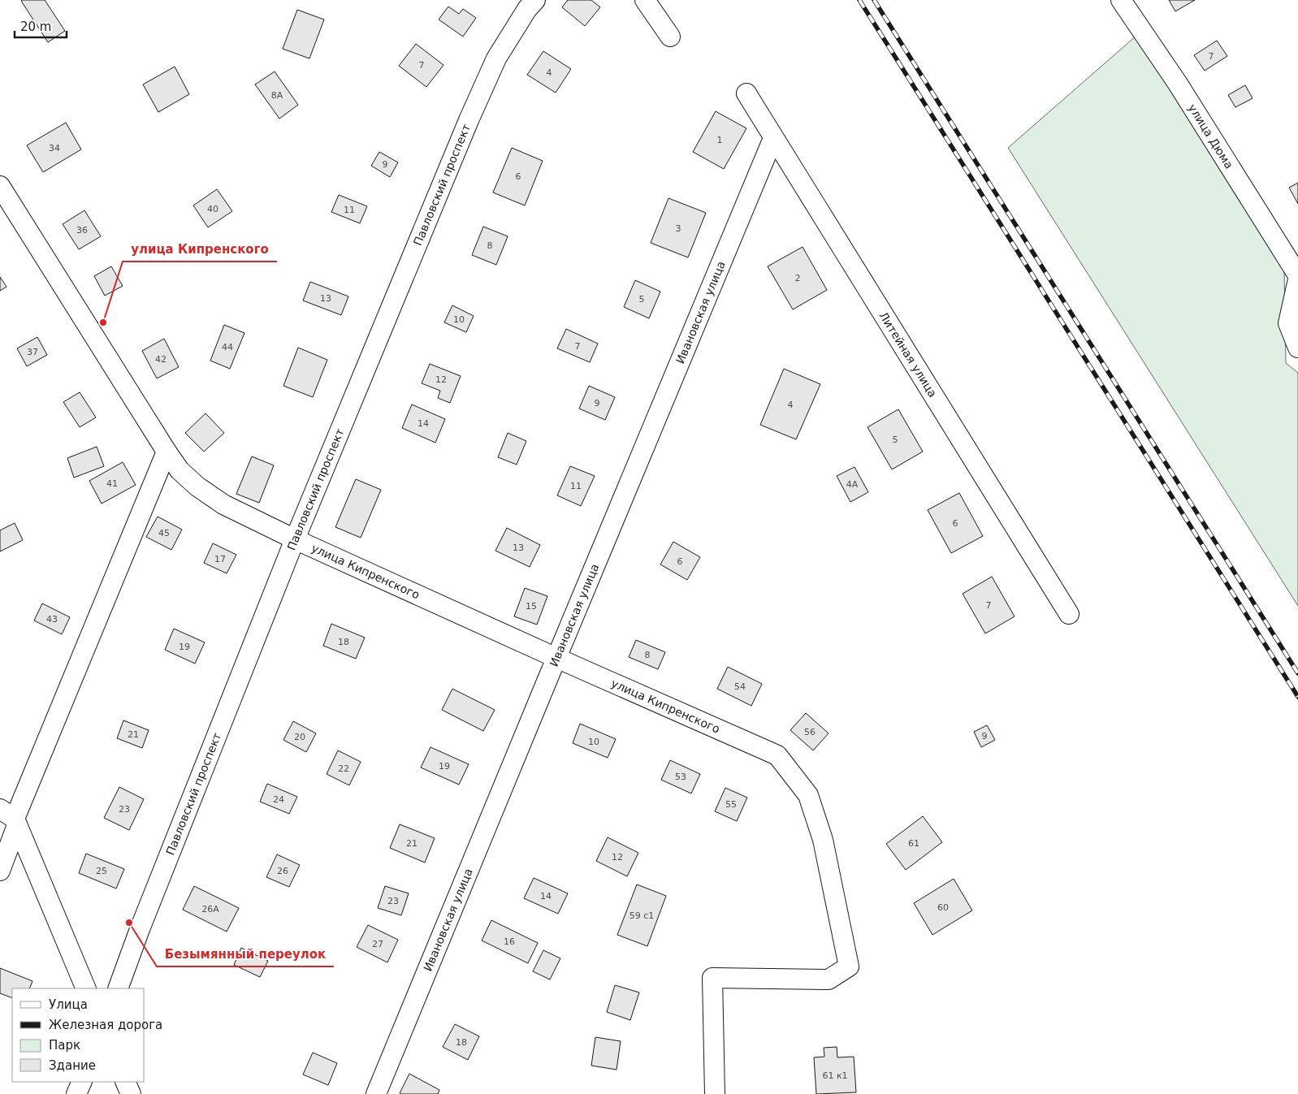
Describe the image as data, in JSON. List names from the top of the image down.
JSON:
{
  "streets": {
    "street": [
      "улица Дюма",
      "Павловский проспект",
      "Ивановская улица",
      "Литейная улица",
      "улица Кипренского"
    ]
  },
  "crossings": [
    ["Павловский проспект", "улица Кипренского"],
    ["Ивановская улица", "Литейная улица"],
    ["Ивановская улица", "улица Кипренского"]
  ],
  "places": ["улица Кипренского", "Безымянный переулок"],
  "house_numbers": [
    "7",
    "7",
    "4",
    "8А",
    "1",
    "34",
    "9",
    "6",
    "40",
    "11",
    "3",
    "36",
    "8",
    "2",
    "13",
    "5",
    "10",
    "7",
    "44",
    "37",
    "42",
    "12",
    "9",
    "4",
    "14",
    "5",
    "41",
    "4А",
    "11",
    "6",
    "45",
    "13",
    "17",
    "6",
    "7",
    "15",
    "43",
    "18",
    "19",
    "8",
    "54",
    "56",
    "21",
    "9",
    "20",
    "10",
    "19",
    "22",
    "53",
    "24",
    "55",
    "23",
    "21",
    "61",
    "12",
    "25",
    "26",
    "14",
    "23",
    "60",
    "26А",
    "59 с1",
    "16",
    "27",
    "18",
    "61 к1"
  ],
  "legend": [
    "Улица",
    "Железная дорога",
    "Парк",
    "Здание"
  ],
  "scale_bar": "20 m"
}
